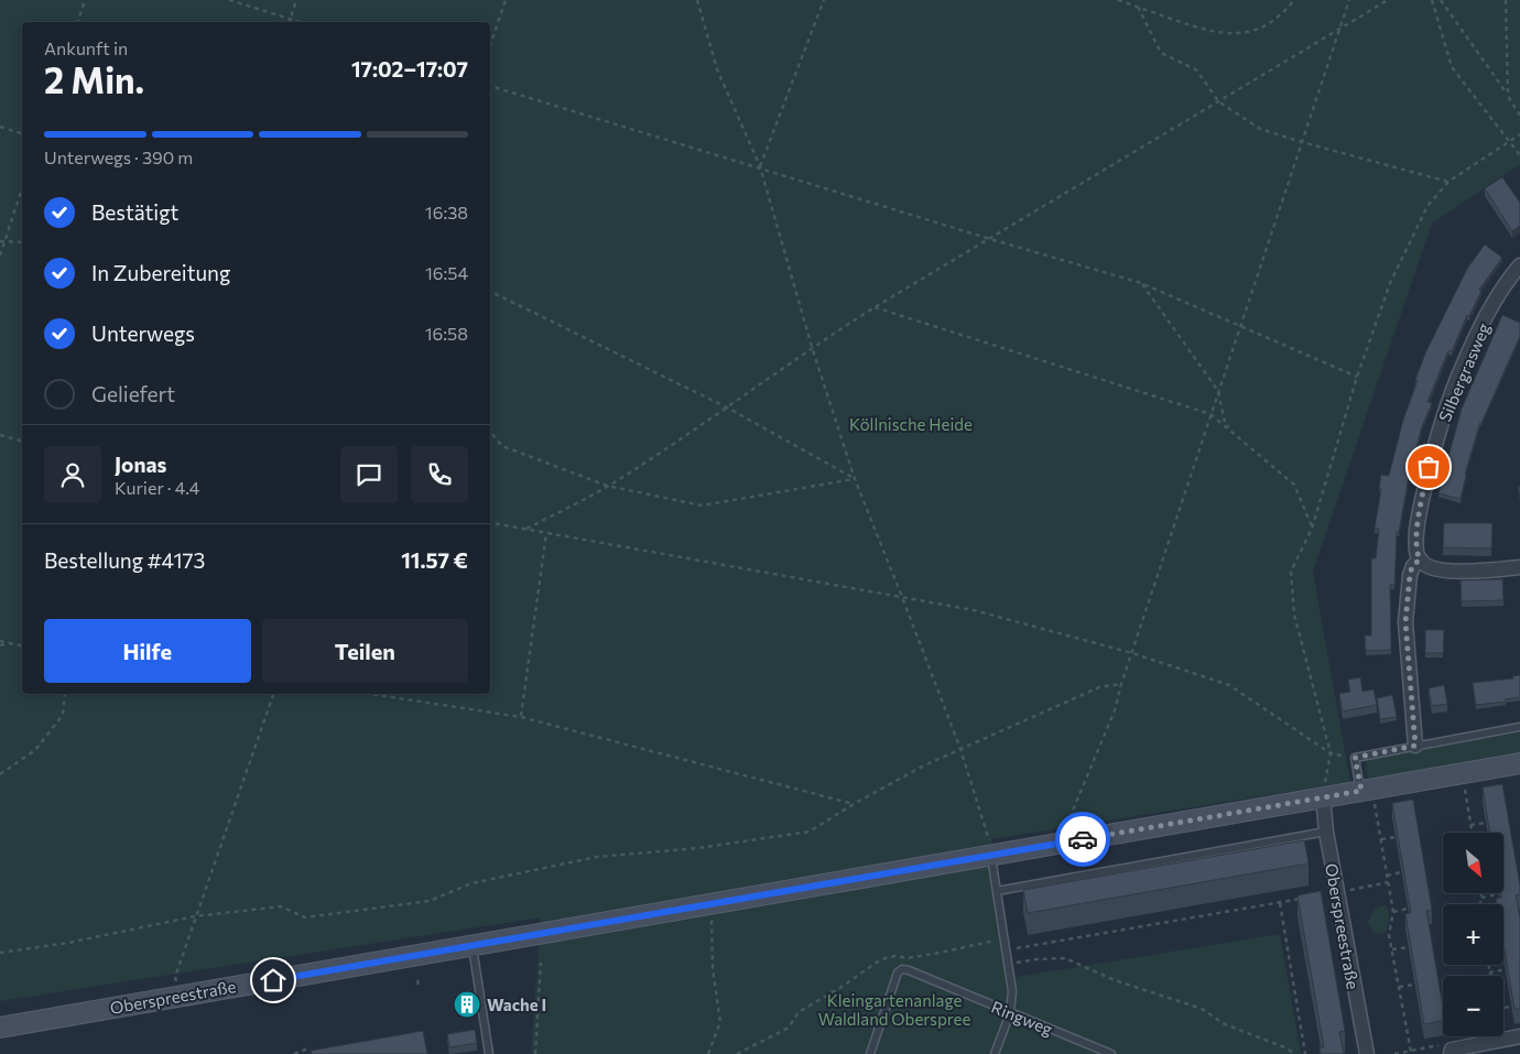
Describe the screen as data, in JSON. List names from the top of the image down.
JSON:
{
  "streets": {
    "main road": ["Oberspreestraße"],
    "street": ["Silbergrasweg"],
    "lane": ["Ringweg"]
  },
  "parks": ["Köllnische Heide", "Kleingartenanlage Waldland Oberspree"],
  "places": {
    "building": ["Wache I"]
  },
  "north": "bottom right",
  "page": {
    "heading": ["2 Min.", "Ankunft in", "17:02–17:07"],
    "panel": [
      "Jonas",
      "Kurier · 4.4",
      "Bestellung #4173",
      "11.57 €"
    ],
    "bar": "Unterwegs · 390 m",
    "list": [
      ["Bestätigt", "16:38"],
      ["In Zubereitung", "16:54"],
      ["Unterwegs", "16:58"],
      "Geliefert"
    ],
    "buttons": ["Hilfe", "Teilen"],
    "map_buttons": ["+", "−"]
  }
}
